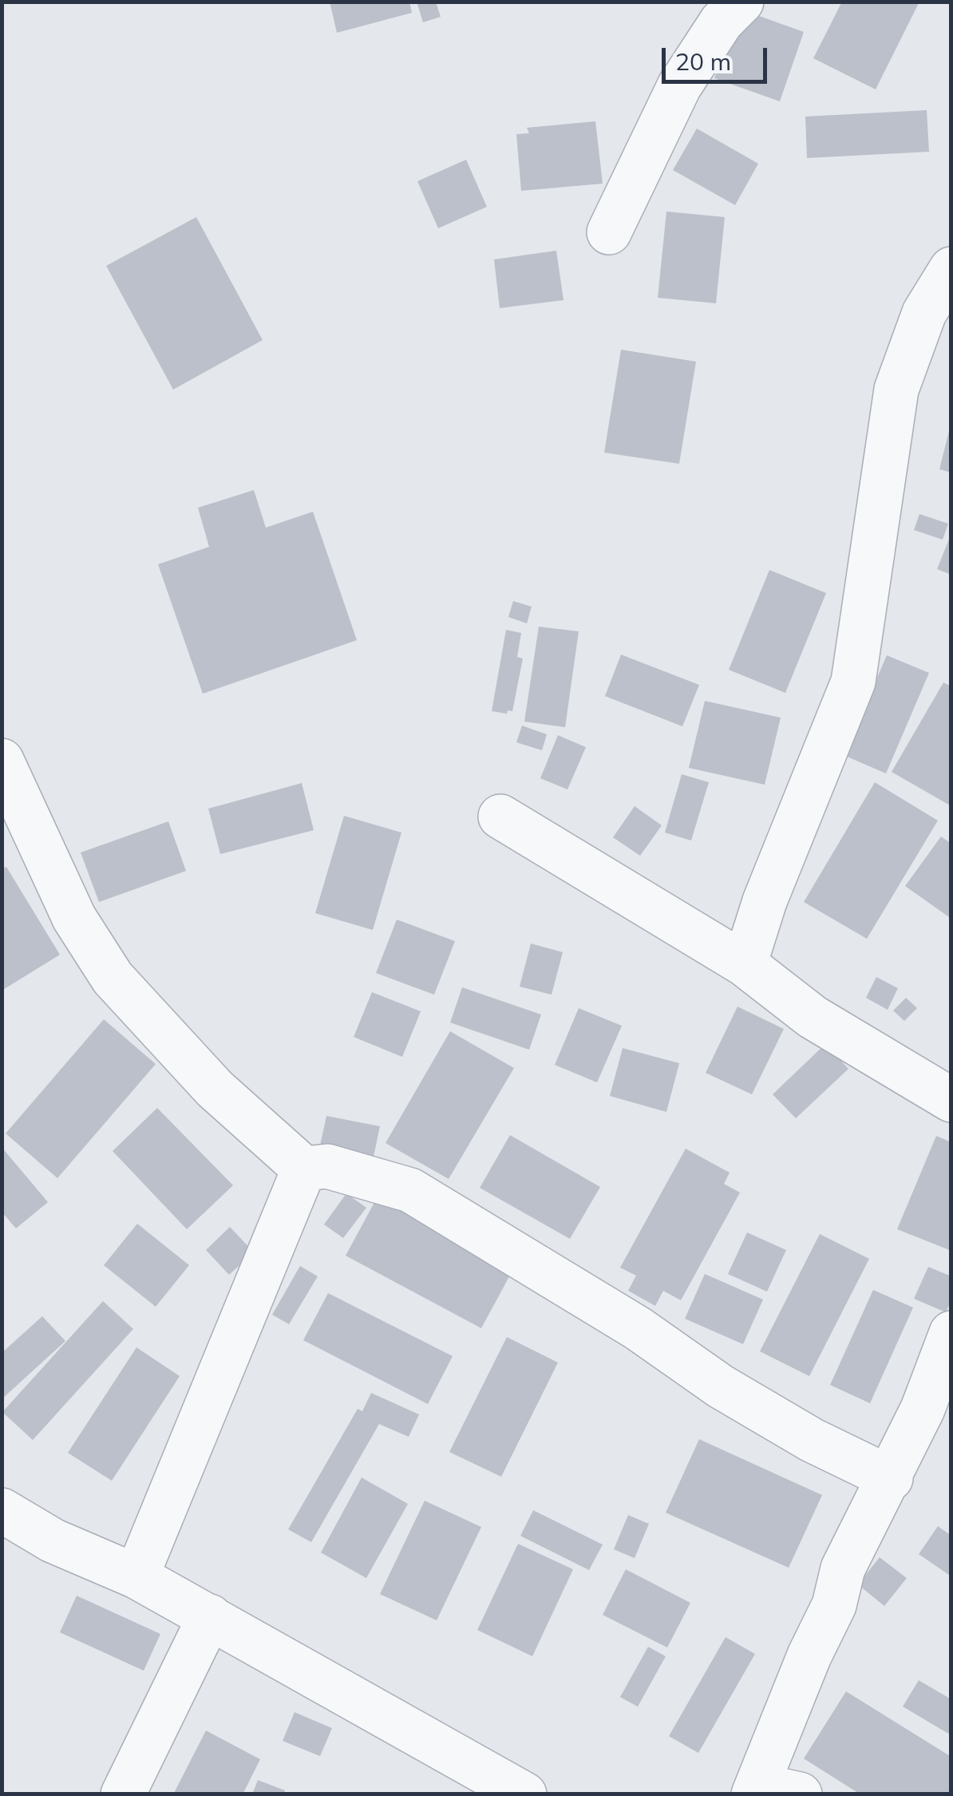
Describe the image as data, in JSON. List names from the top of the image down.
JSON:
{
  "scale_bar": "20 m"
}
